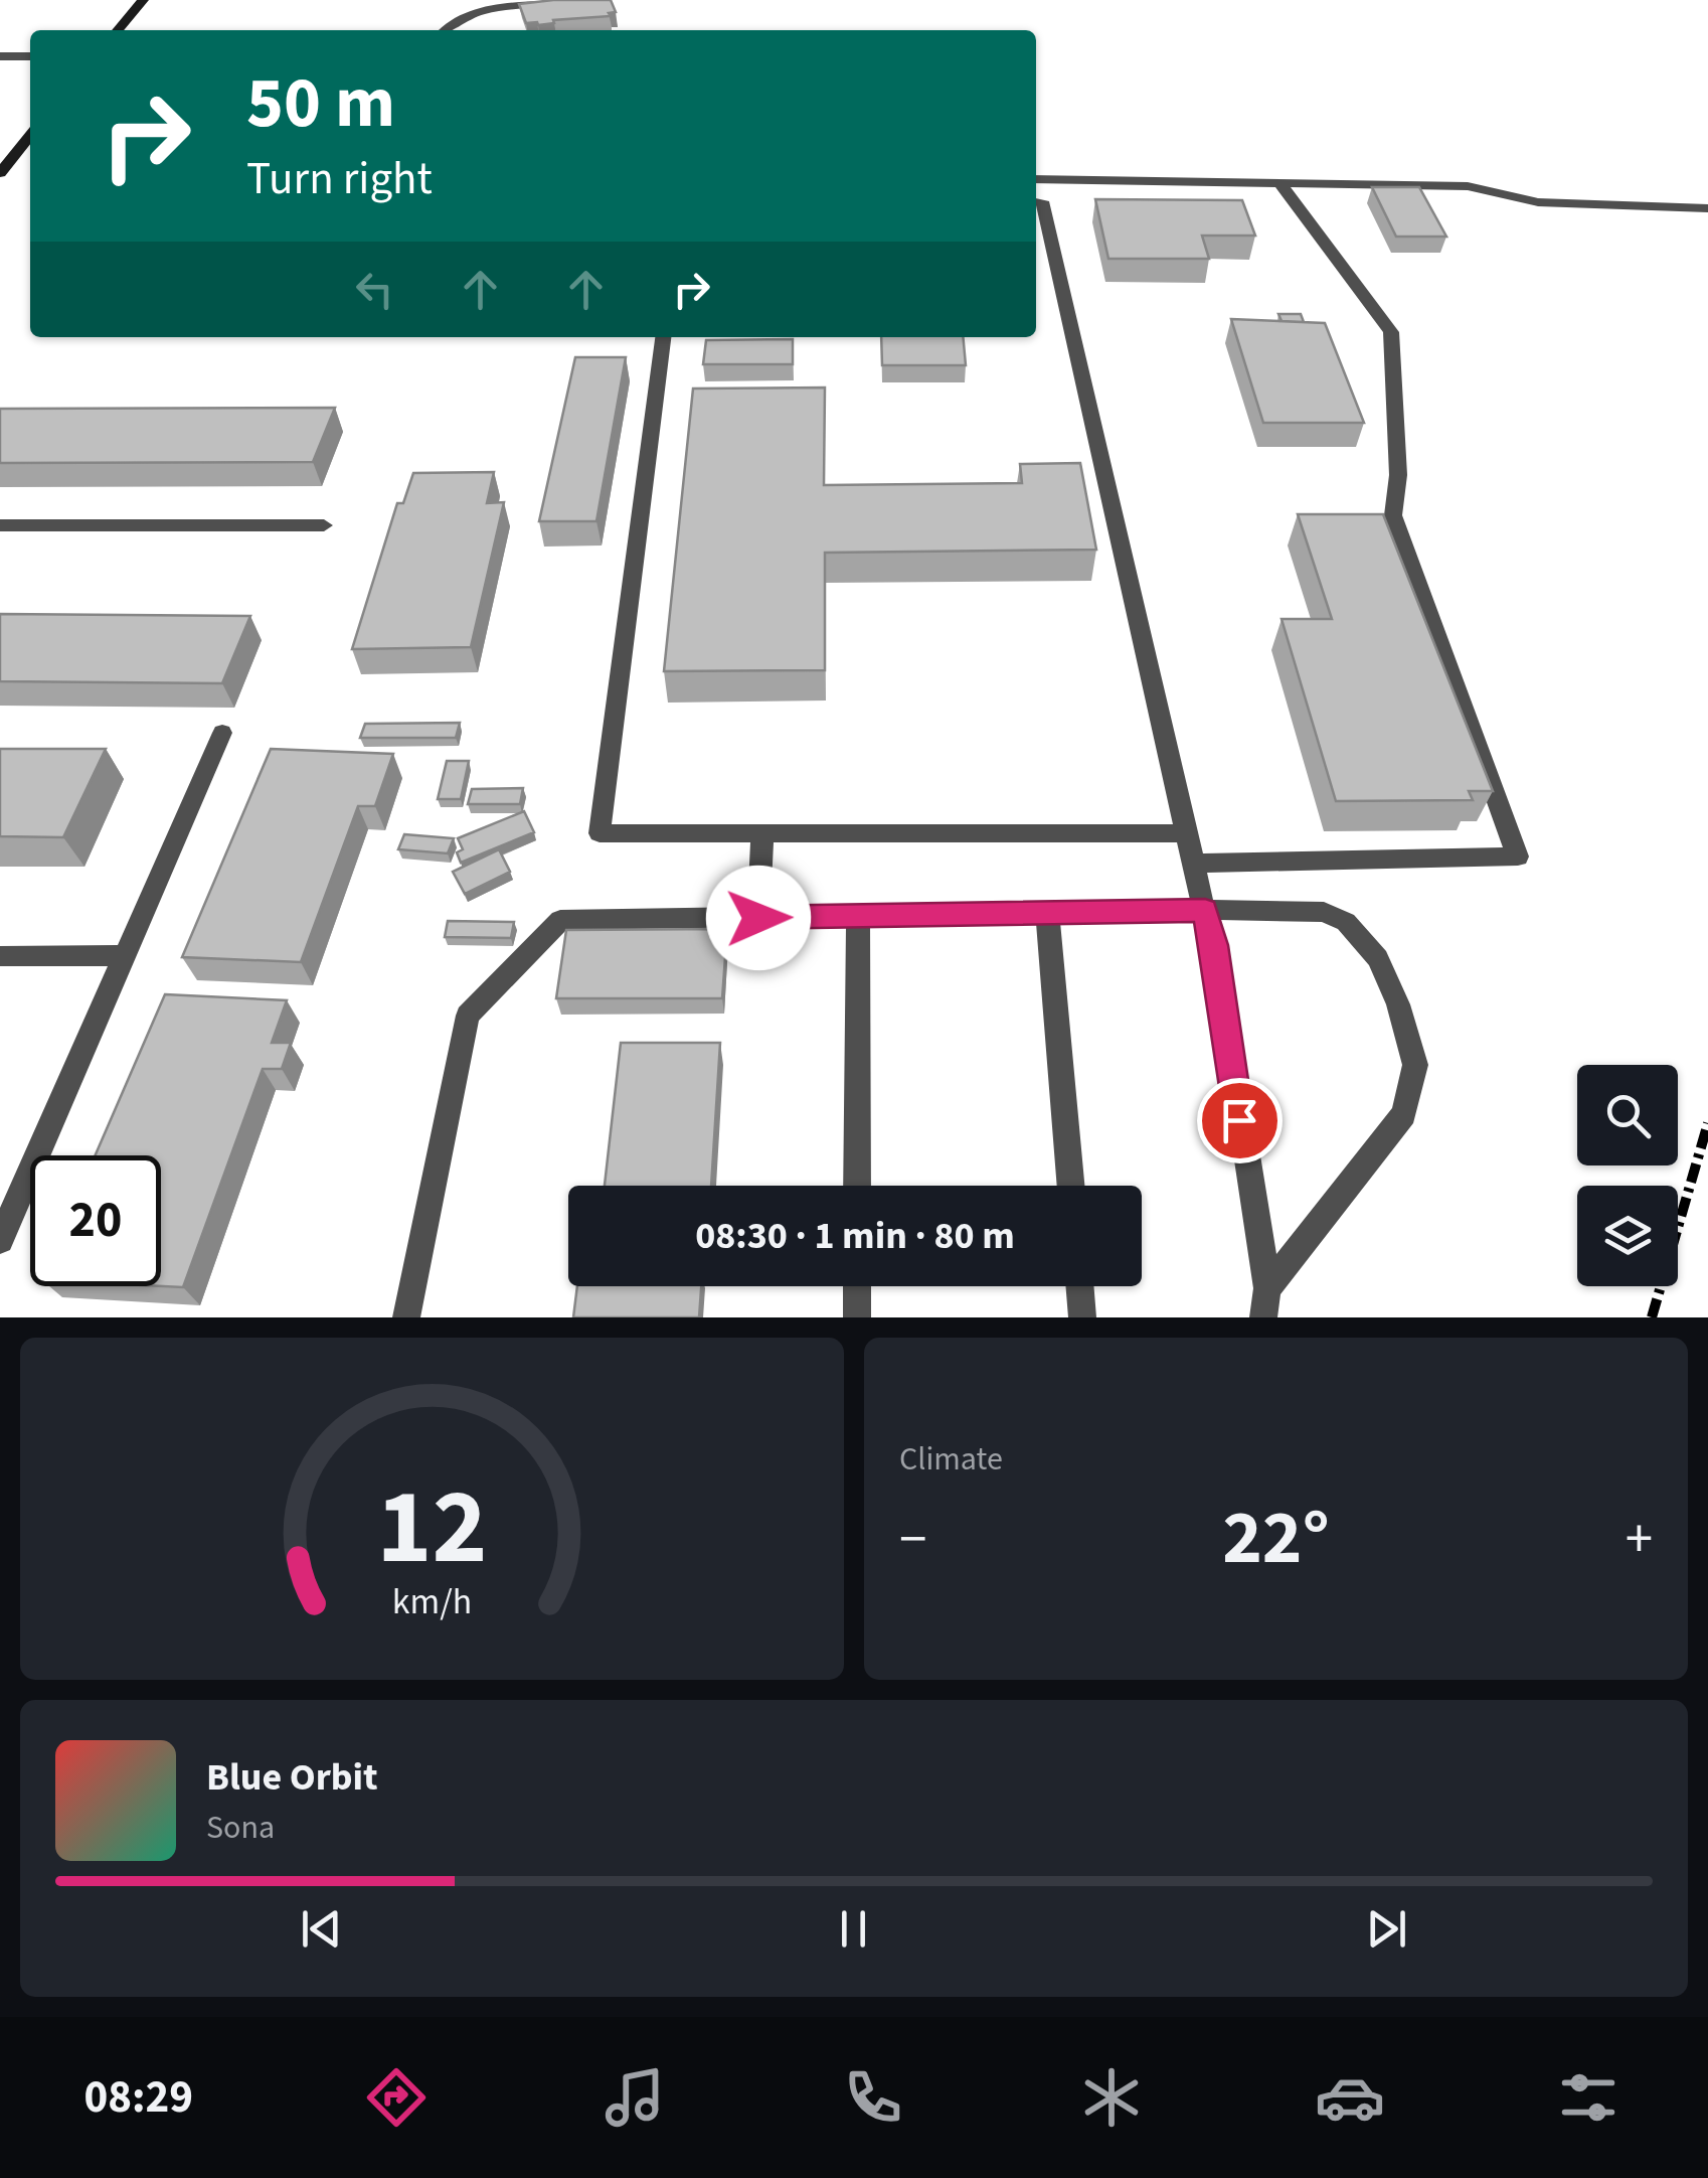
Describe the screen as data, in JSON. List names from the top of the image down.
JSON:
{
  "page": {
    "turn": ["50 m", "Turn right"],
    "limit": "20",
    "trip": "08:30 · 1 min · 80 m",
    "tile": "Climate",
    "heat": ["−", "22°", "+"],
    "song": ["Blue Orbit", "Sona"],
    "tabs": "08:29",
    "gauge": ["12", "km/h"]
  }
}
